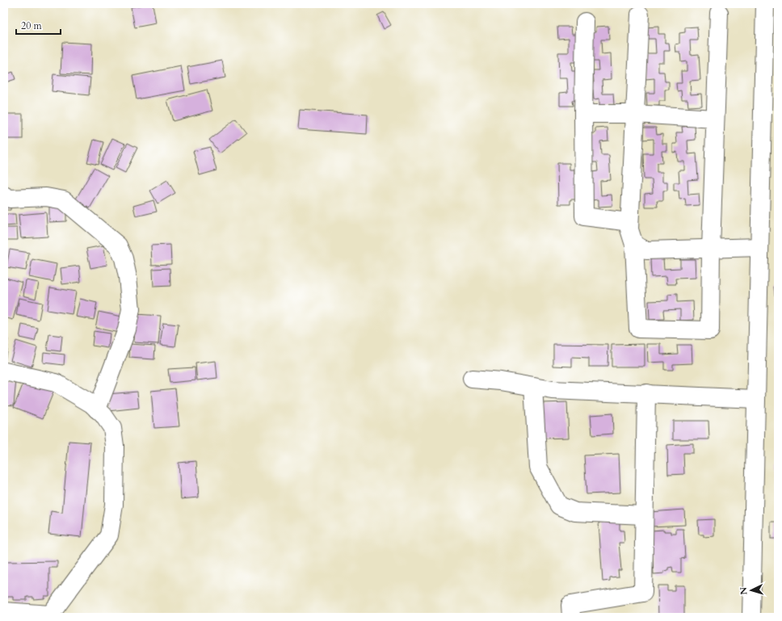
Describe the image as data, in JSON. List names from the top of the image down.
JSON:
{
  "scale_bar": "20 m",
  "north": "left"
}
